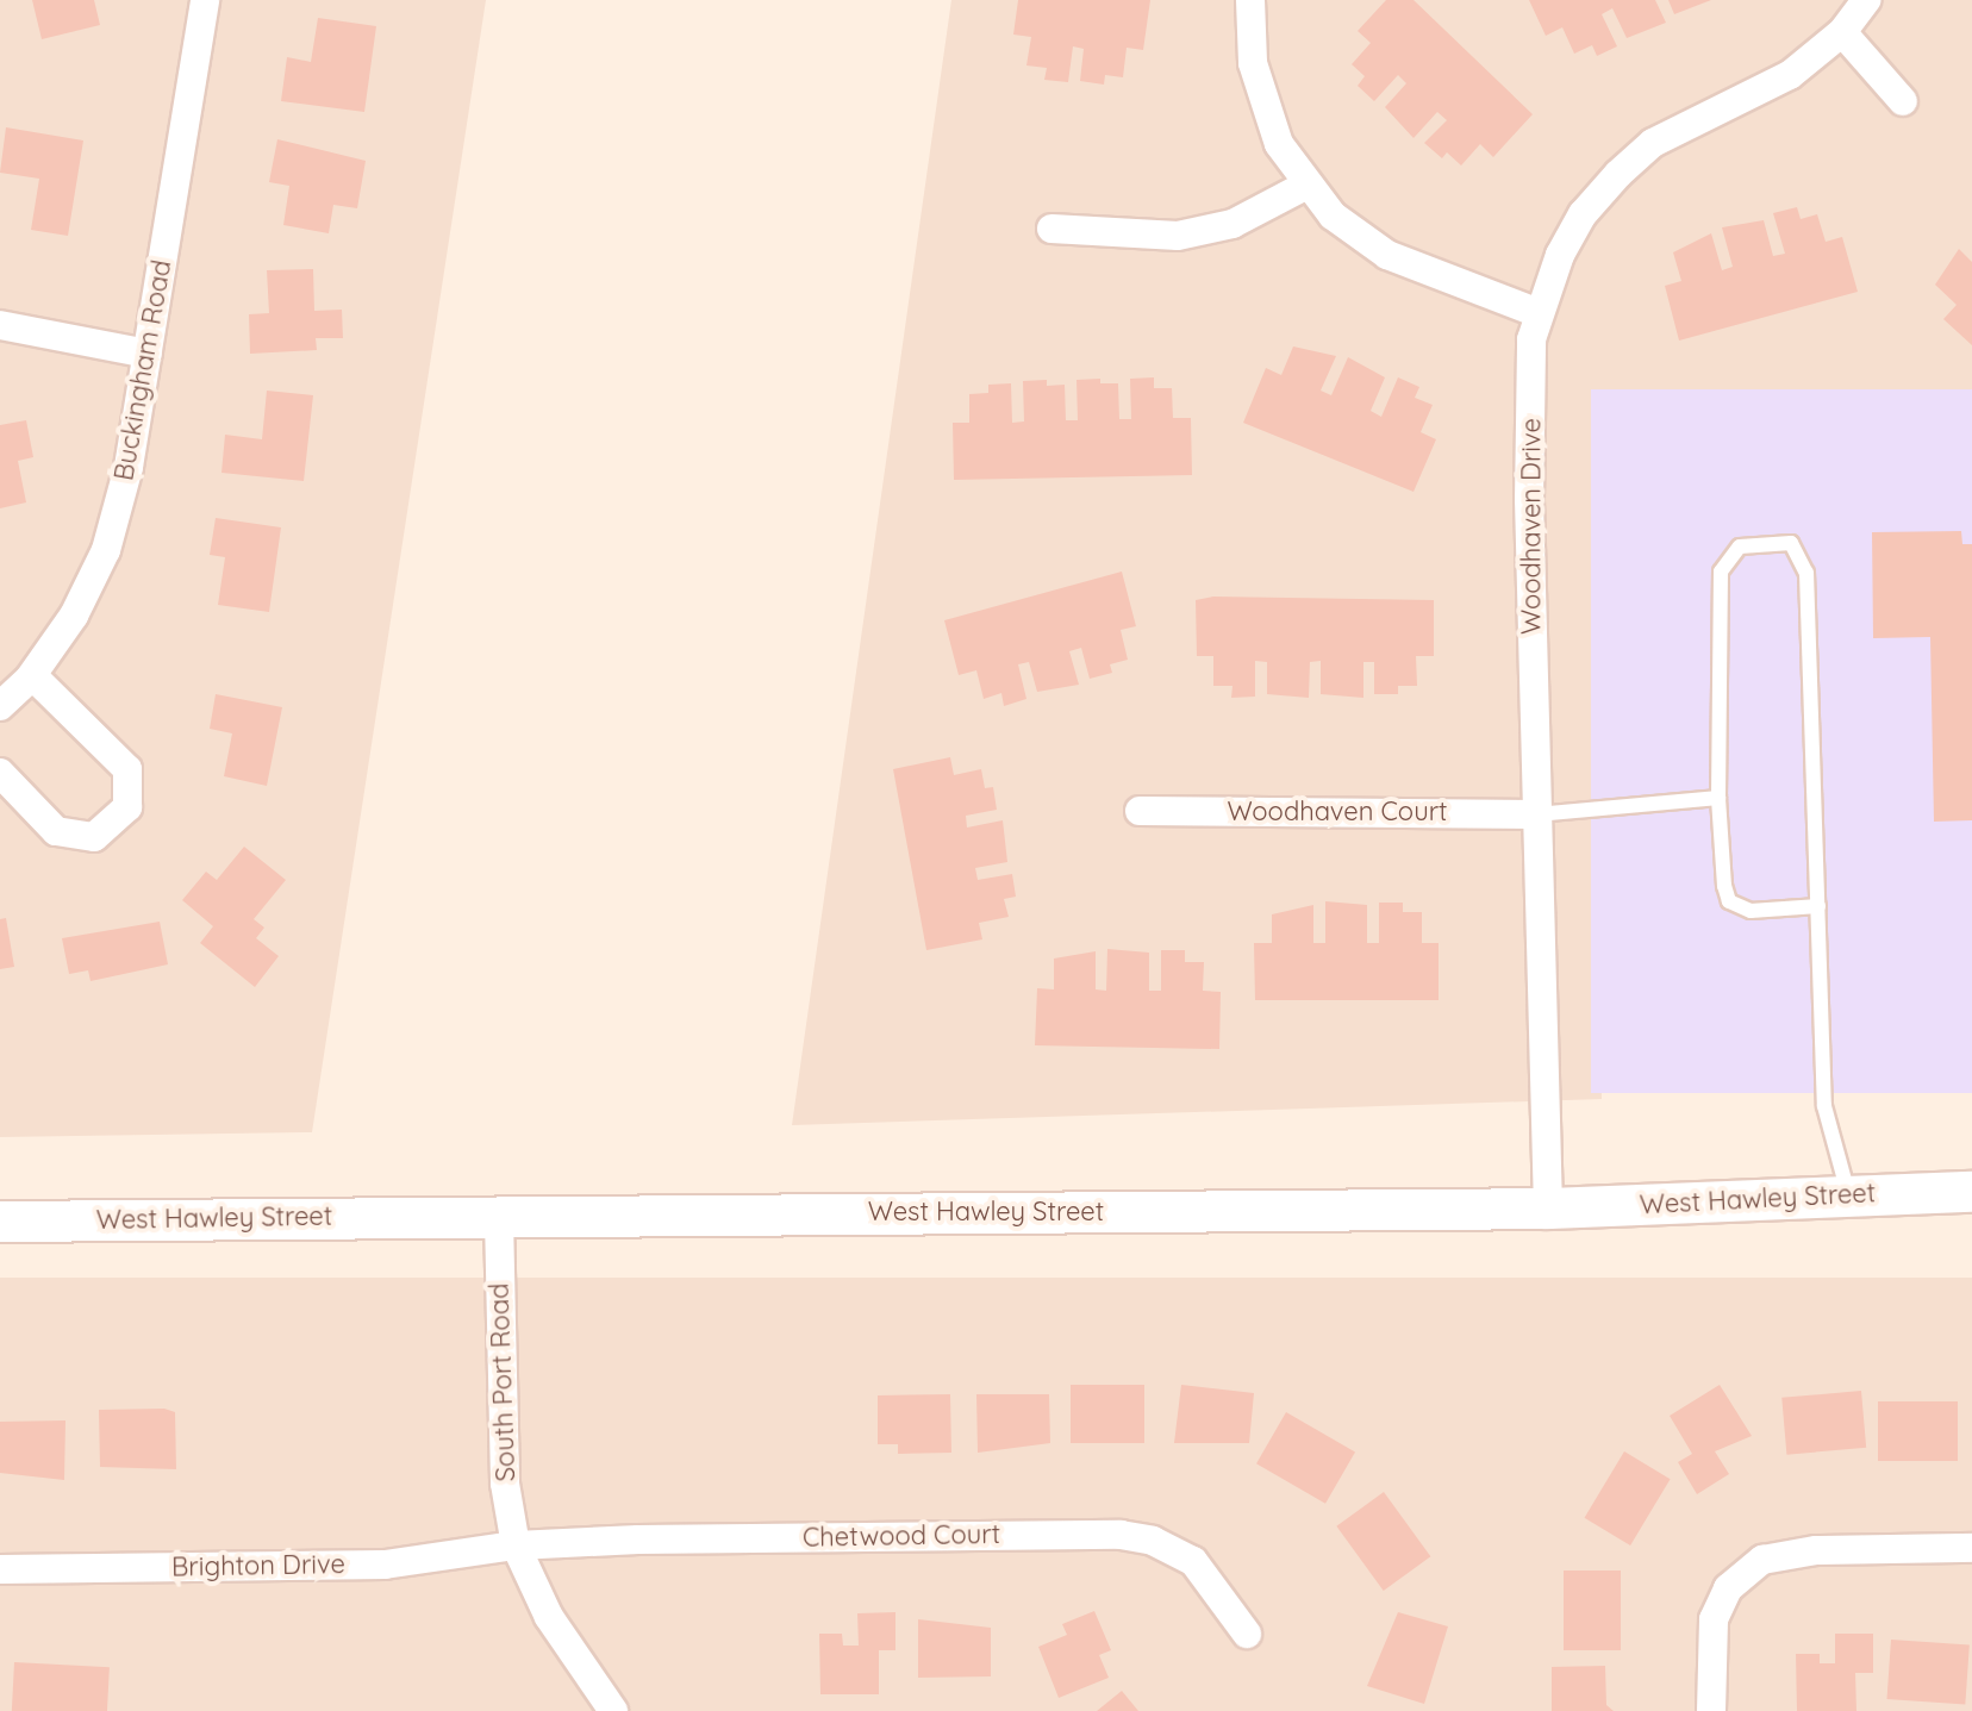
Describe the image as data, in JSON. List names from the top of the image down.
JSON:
{
  "streets": {
    "street": [
      "Buckingham Road",
      "Woodhaven Drive",
      "Woodhaven Court",
      "West Hawley Street",
      "South Port Road",
      "Chetwood Court",
      "Brighton Drive"
    ]
  },
  "crossings": [
    ["Woodhaven Drive", "Woodhaven Court"],
    ["Woodhaven Drive", "West Hawley Street"],
    ["West Hawley Street", "South Port Road"],
    ["South Port Road", "Chetwood Court"],
    ["South Port Road", "Brighton Drive"],
    ["Chetwood Court", "Brighton Drive"]
  ]
}
